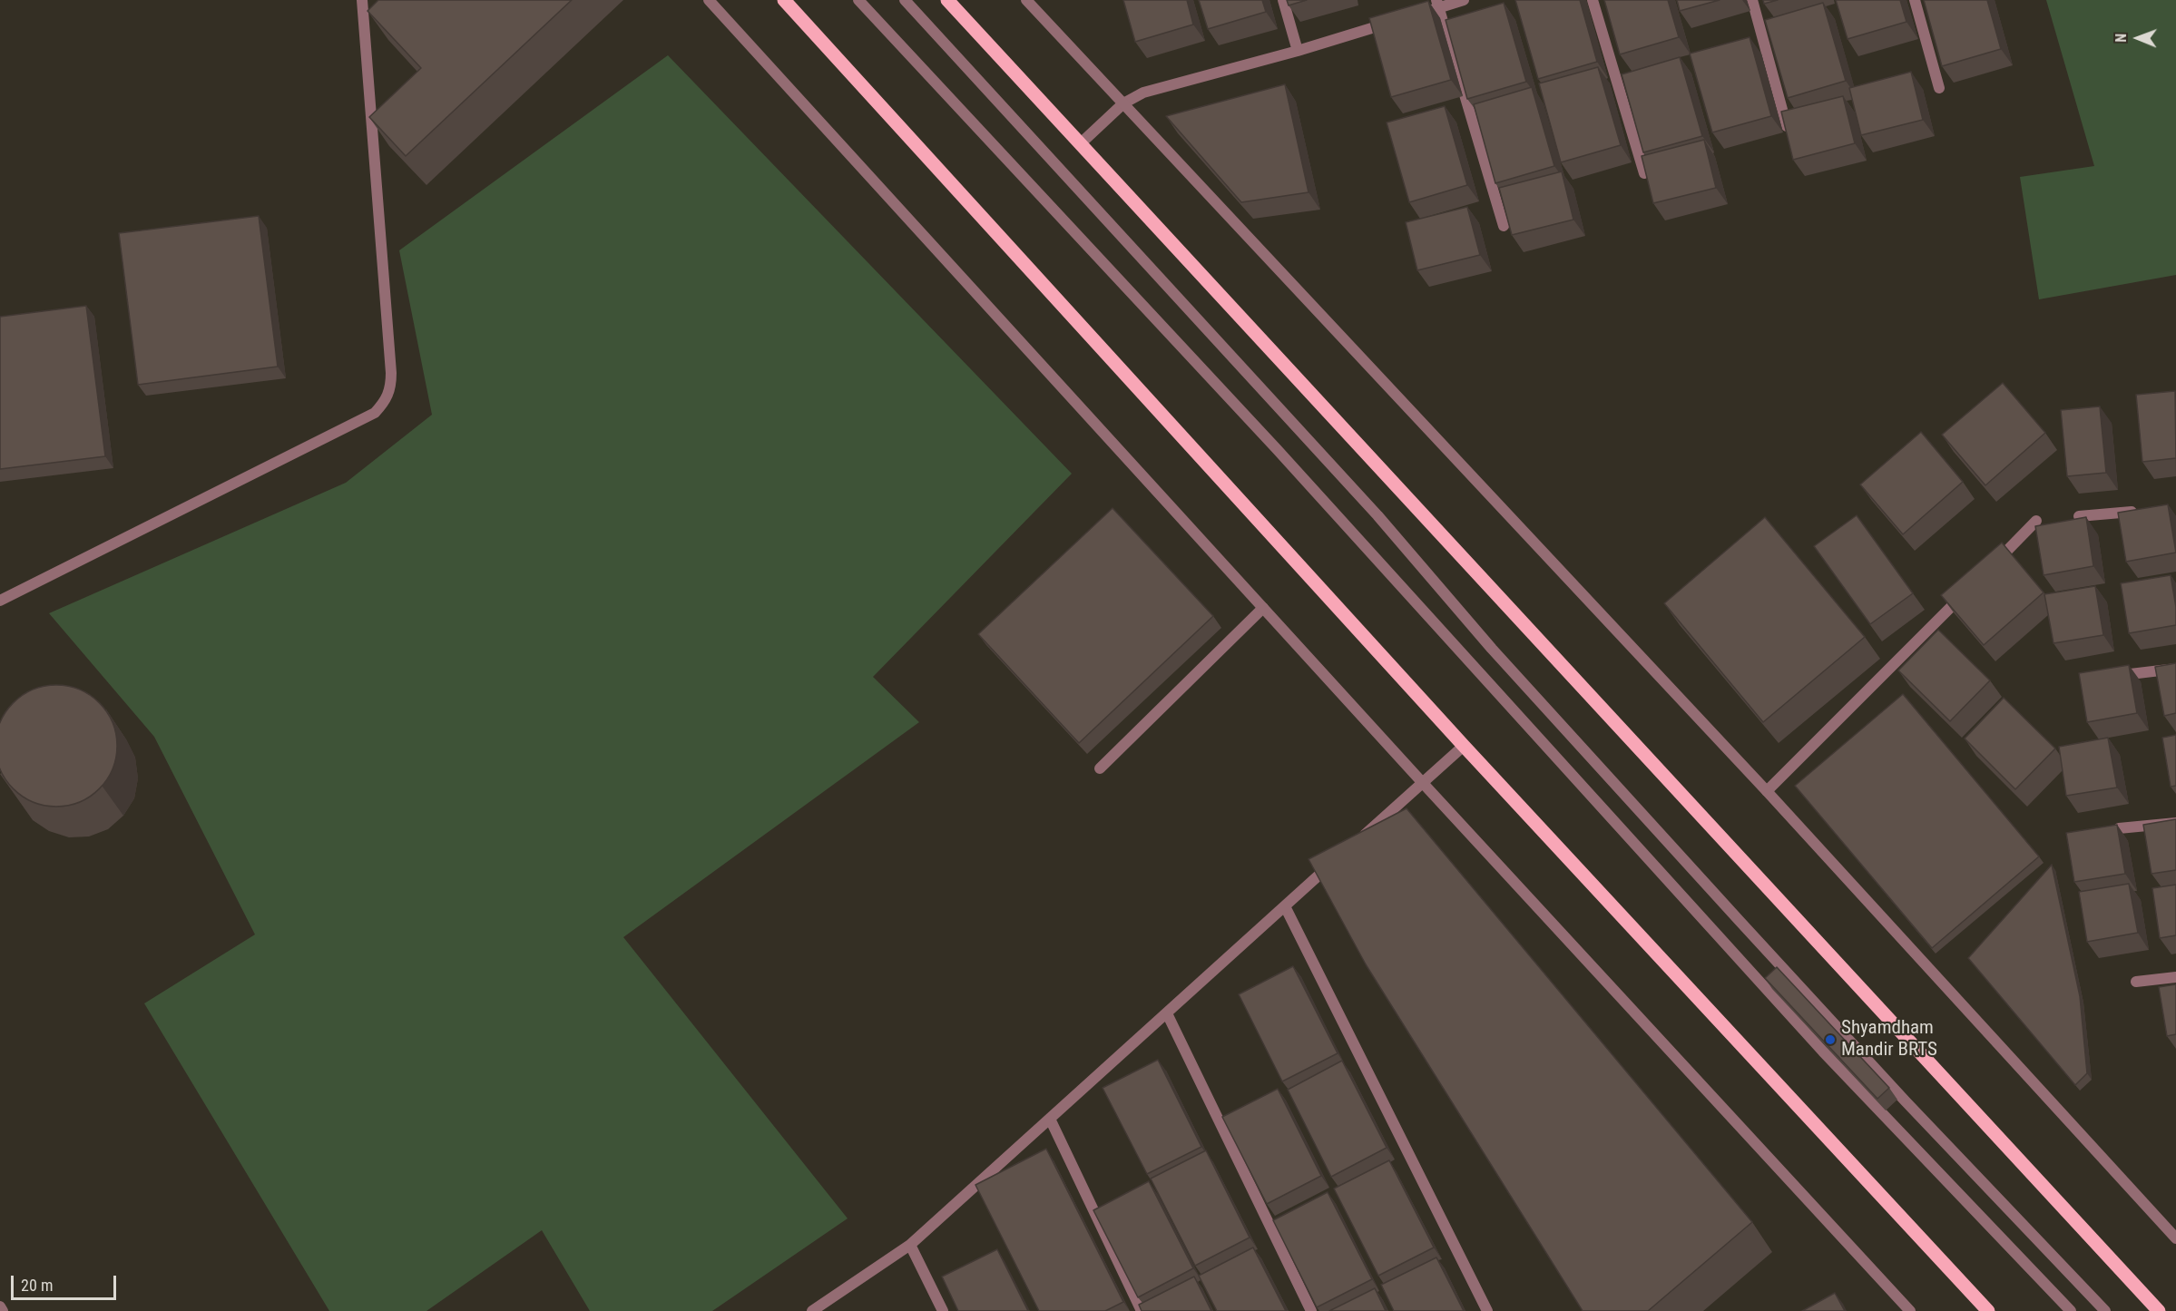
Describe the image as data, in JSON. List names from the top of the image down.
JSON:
{
  "places": ["Shyamdham Mandir BRTS"],
  "scale_bar": "20 m",
  "north": "left"
}
